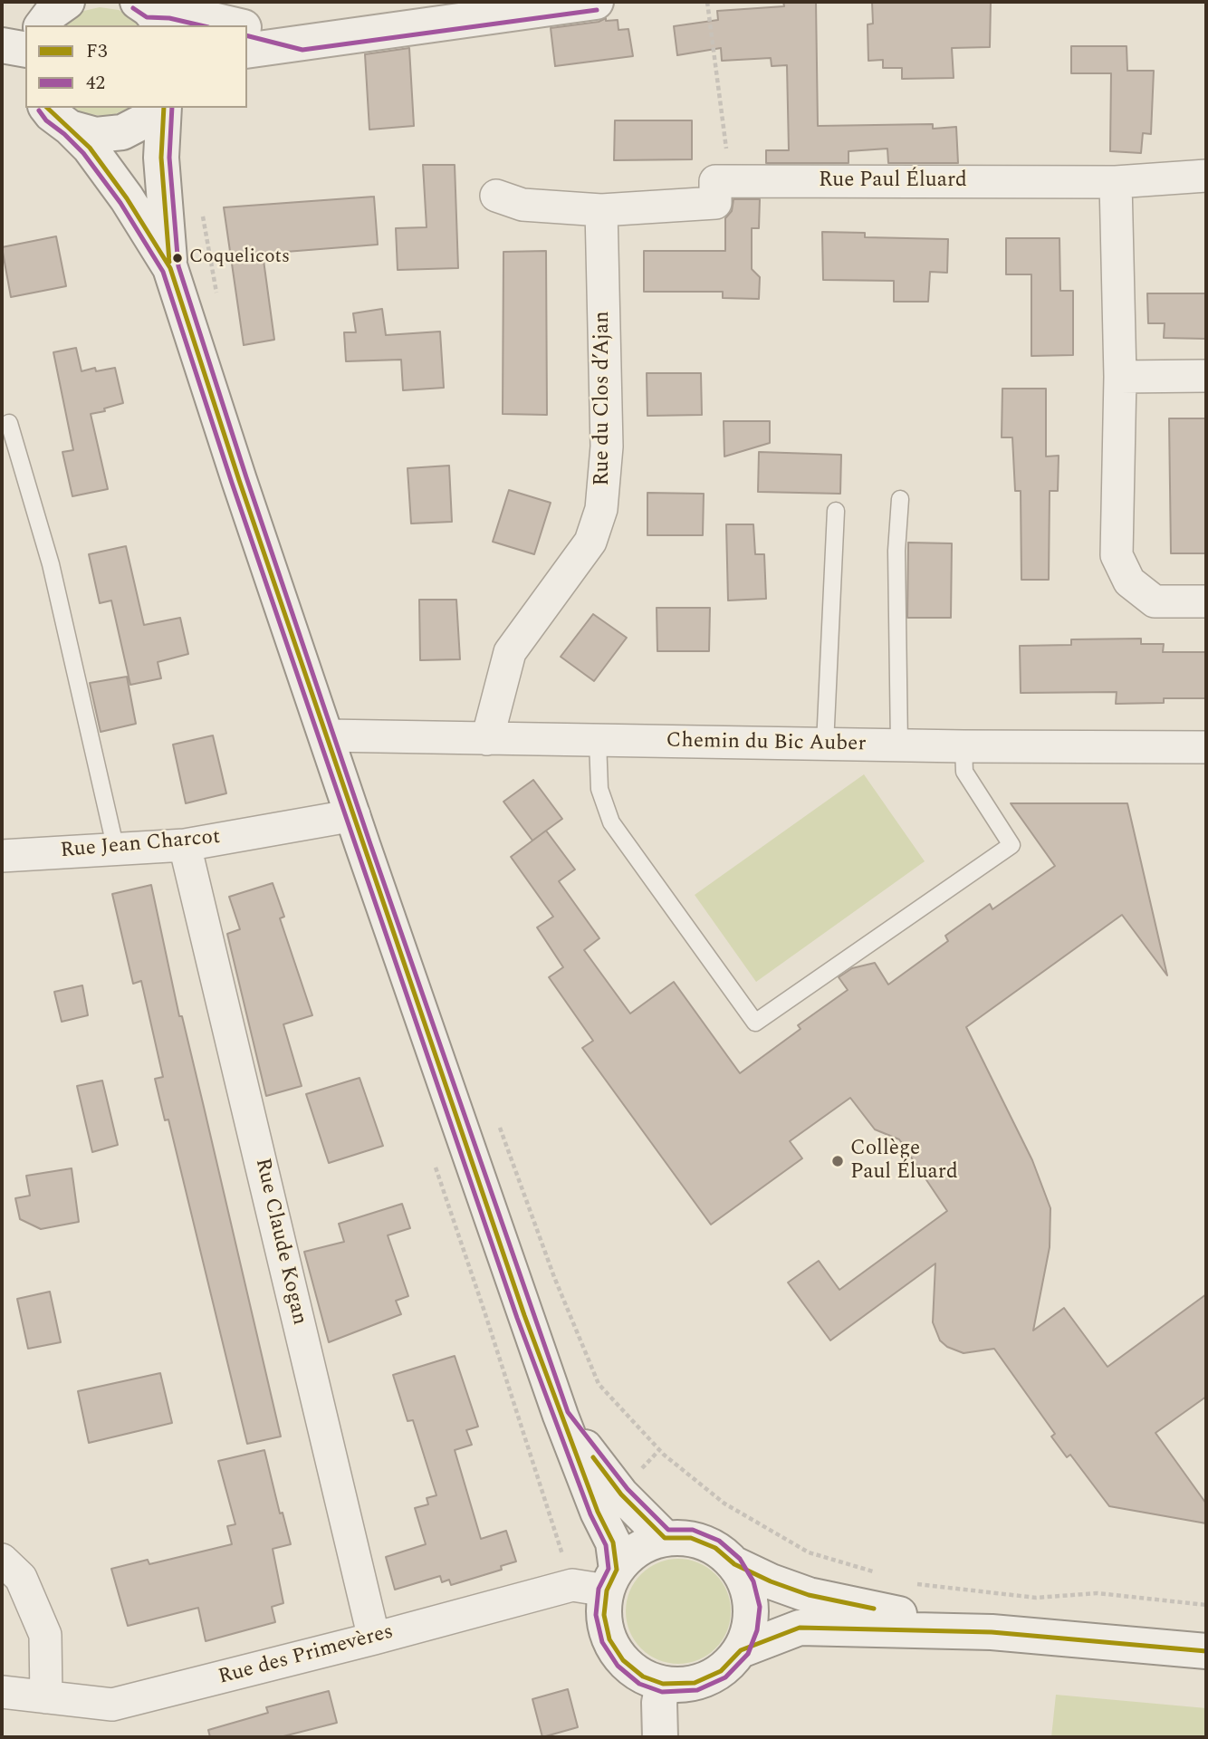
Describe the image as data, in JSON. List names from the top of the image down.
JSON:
{
  "streets": {
    "street": [
      "Rue Paul Éluard",
      "Rue du Clos d’Ajan",
      "Chemin du Bic Auber",
      "Rue Jean Charcot",
      "Rue Claude Kogan",
      "Rue des Primevères"
    ]
  },
  "crossings": [
    ["Rue du Clos d’Ajan", "Chemin du Bic Auber"],
    ["Rue Jean Charcot", "Rue Claude Kogan"],
    ["Rue Claude Kogan", "Rue des Primevères"]
  ],
  "places": ["Coquelicots", "Collège Paul Éluard"],
  "lines": ["transit line 42", "transit line F3"],
  "legend": ["F3", "42"]
}
